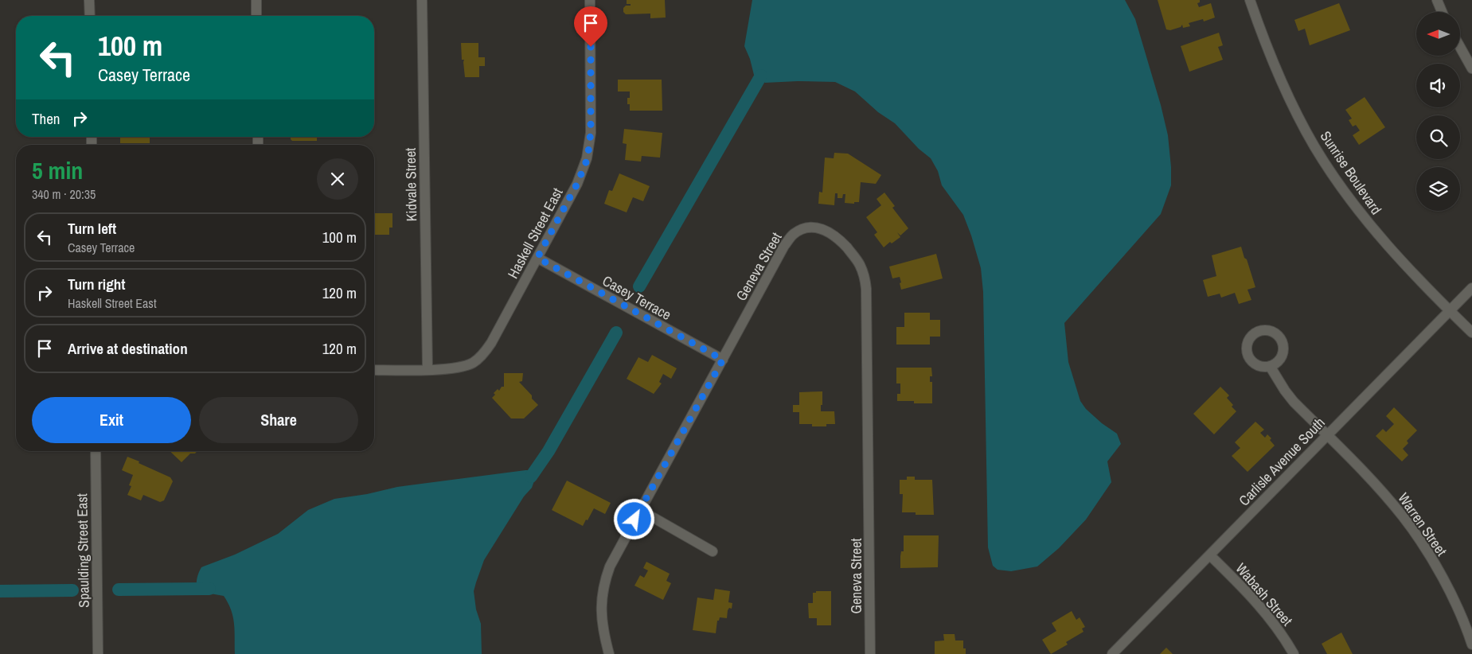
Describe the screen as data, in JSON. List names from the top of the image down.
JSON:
{
  "streets": {
    "street": [
      "Sunrise Boulevard",
      "Kidvale Street",
      "Haskell Street East",
      "Geneva Street",
      "Casey Terrace",
      "Carlisle Avenue South",
      "Warren Street",
      "Spaulding Street East",
      "Wabash Street"
    ]
  },
  "crossings": [
    ["Sunrise Boulevard", "Carlisle Avenue South"],
    ["Kidvale Street", "Haskell Street East"],
    ["Haskell Street East", "Casey Terrace"],
    ["Geneva Street", "Casey Terrace"],
    ["Carlisle Avenue South", "Warren Street"],
    ["Carlisle Avenue South", "Wabash Street"]
  ],
  "north": "left",
  "page": {
    "turn": ["100 m", "Casey Terrace"],
    "then": "Then",
    "heading": ["5 min", "340 m · 20:35"],
    "list": [
      {
        "name": "Turn left",
        "note": "Casey Terrace",
        "value": "100 m"
      },
      {
        "name": "Turn right",
        "note": "Haskell Street East",
        "value": "120 m"
      },
      {
        "name": "Arrive at destination",
        "value": "120 m"
      }
    ],
    "buttons": ["Exit", "Share"]
  }
}
